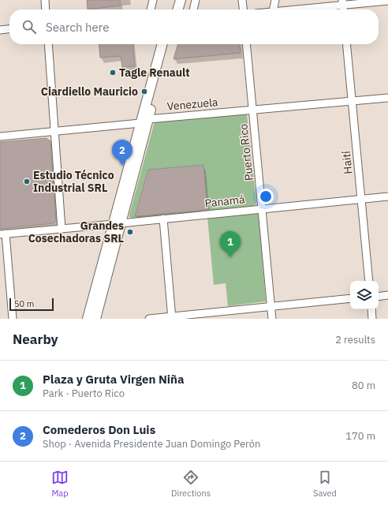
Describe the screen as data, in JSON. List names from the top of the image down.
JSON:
{
  "streets": {
    "street": [
      "Venezuela",
      "Puerto Rico",
      "Haití",
      "Panamá"
    ]
  },
  "crossings": [
    ["Venezuela", "Puerto Rico"],
    ["Venezuela", "Haití"],
    ["Puerto Rico", "Panamá"],
    ["Haití", "Panamá"]
  ],
  "places": [
    "Tagle Renault",
    "Ciardiello Mauricio",
    "Estudio Técnico Industrial SRL",
    "Grandes Cosechadoras SRL"
  ],
  "scale_bar": "50 m",
  "page": {
    "search": "Search here",
    "pins": ["2", "1"],
    "scale": "50 m",
    "heading": ["Nearby", "2 results"],
    "list": [
      {
        "mark": "1",
        "name": "Plaza y Gruta Virgen Niña",
        "note": "Park · Puerto Rico",
        "value": "80 m"
      },
      {
        "mark": "2",
        "name": "Comederos Don Luis",
        "note": "Shop · Avenida Presidente Juan Domingo Perón",
        "value": "170 m"
      }
    ],
    "nav": ["Map", "Directions", "Saved"]
  }
}
